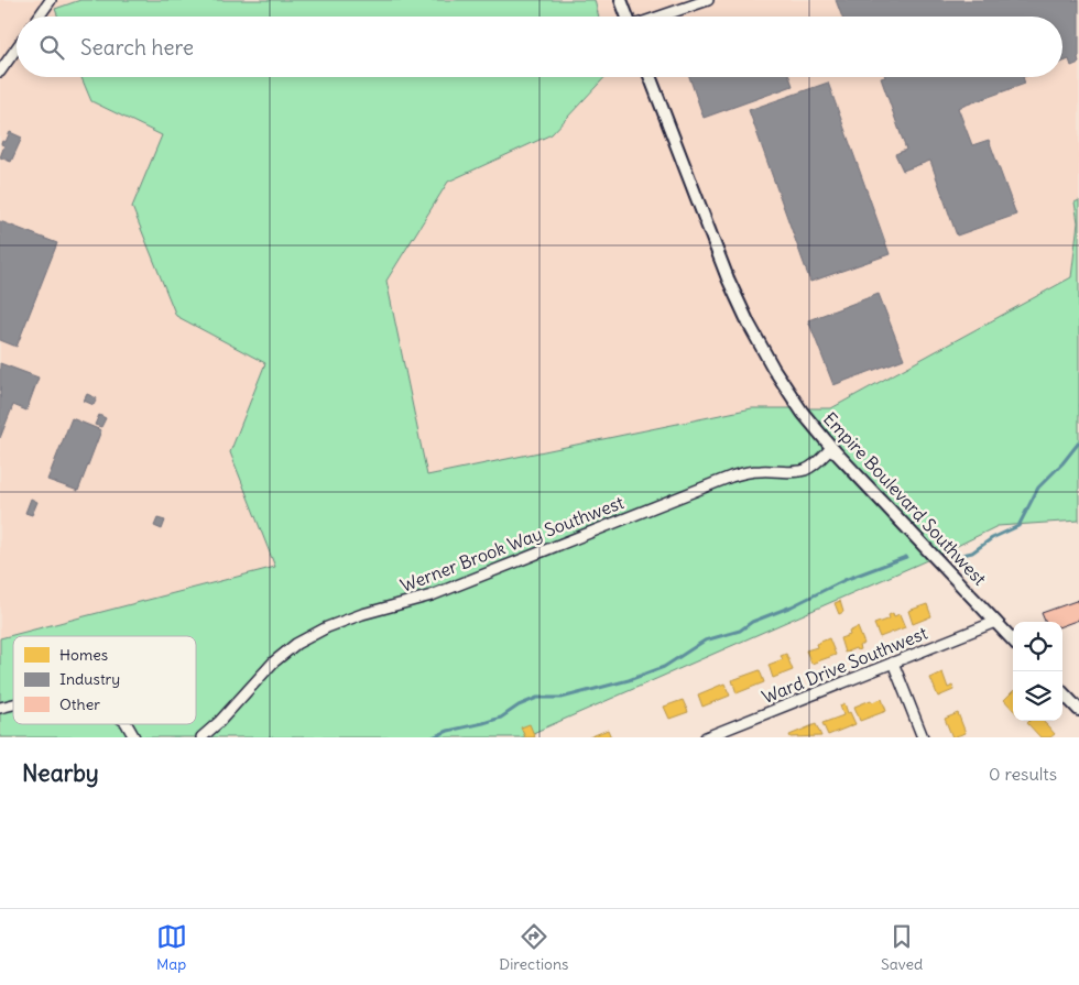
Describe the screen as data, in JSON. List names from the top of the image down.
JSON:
{
  "streets": {
    "street": ["Empire Boulevard Southwest", "Werner Brook Way Southwest", "Ward Drive Southwest"]
  },
  "crossings": [
    ["Empire Boulevard Southwest", "Werner Brook Way Southwest"],
    ["Empire Boulevard Southwest", "Ward Drive Southwest"]
  ],
  "legend": ["Homes", "Industry", "Other"],
  "page": {
    "search": "Search here",
    "heading": ["Nearby", "0 results"],
    "nav": ["Map", "Directions", "Saved"]
  }
}
